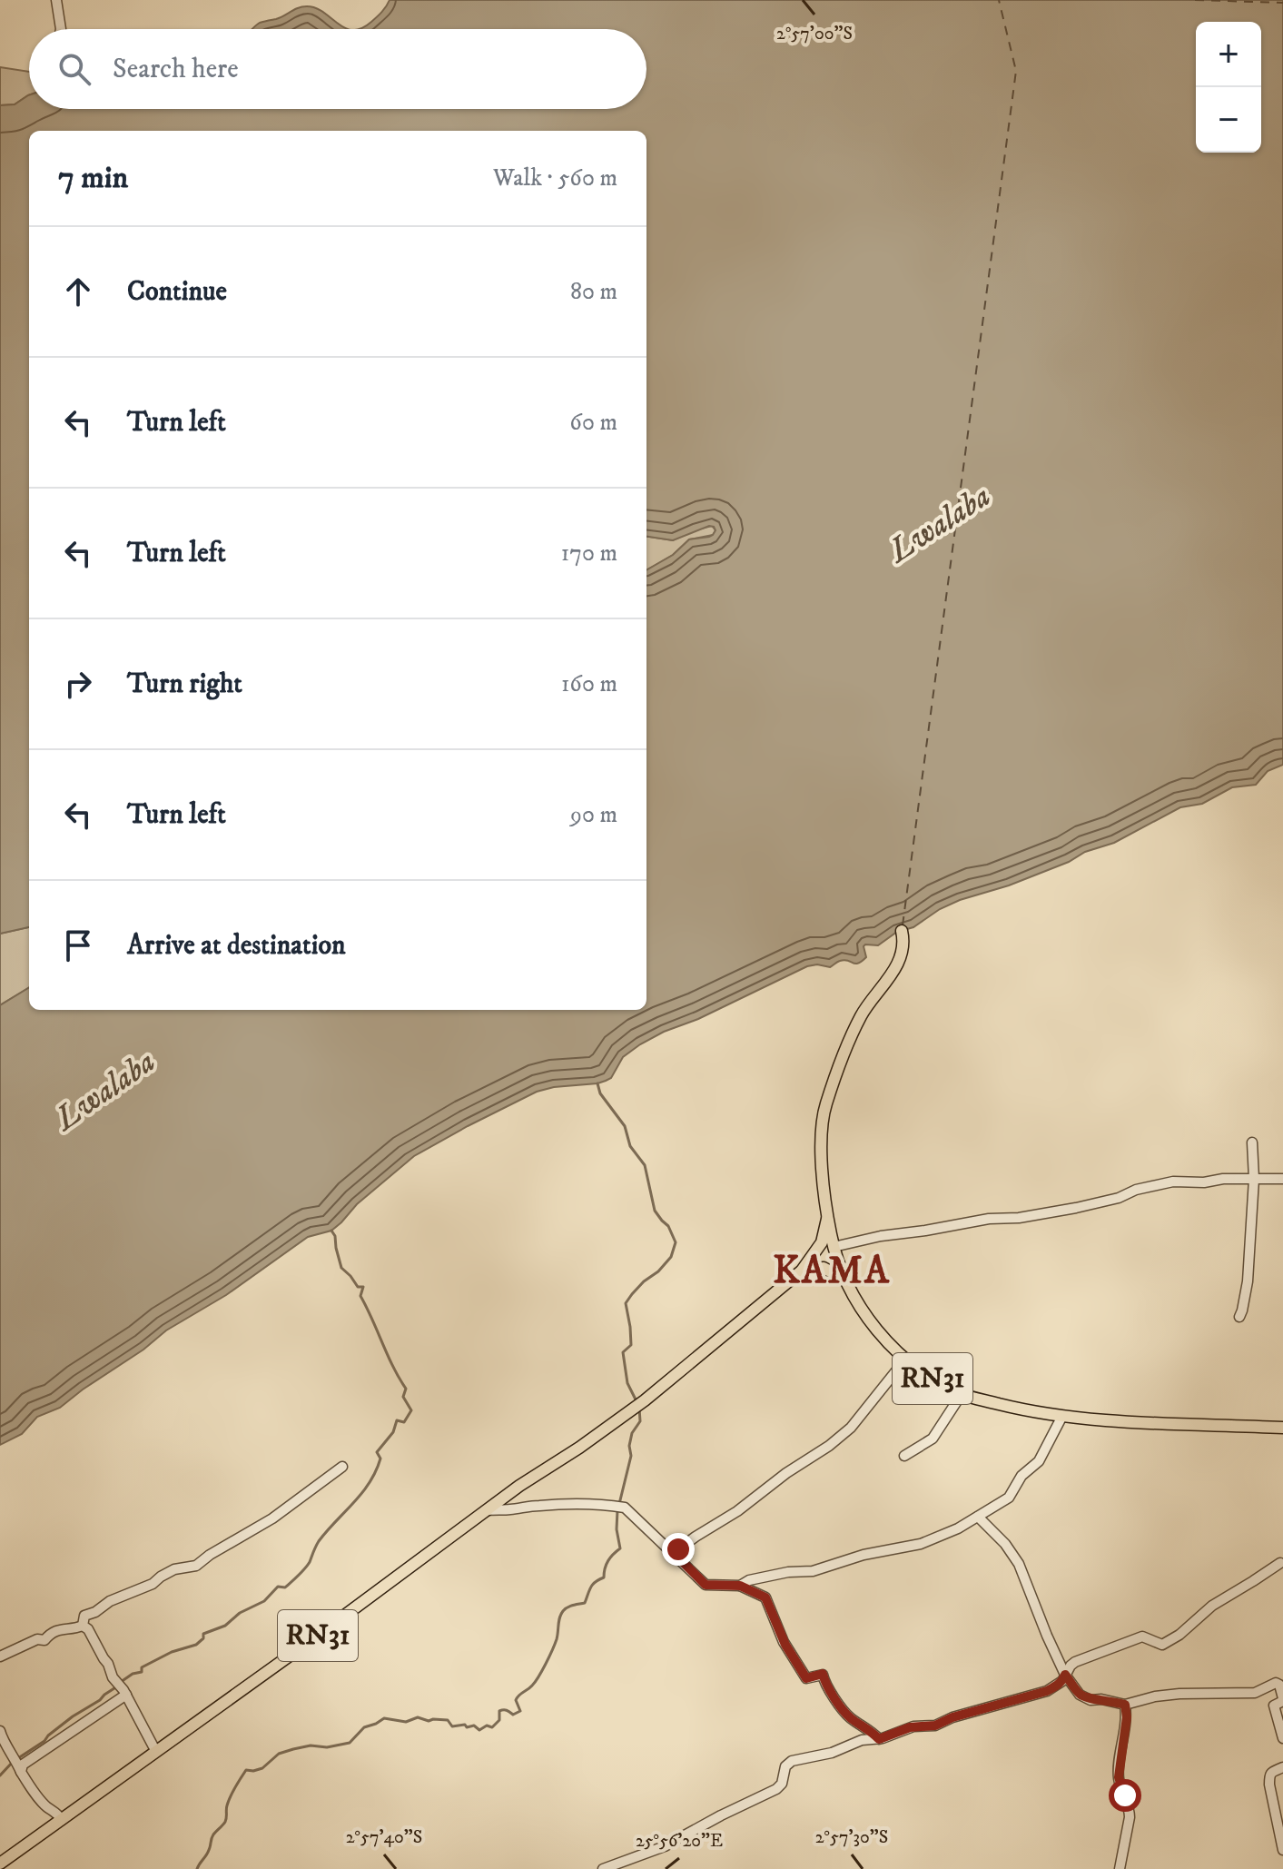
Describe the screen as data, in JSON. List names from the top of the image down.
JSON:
{
  "streets": {
    "main road": ["RN31"]
  },
  "districts": ["KAMA"],
  "water": ["Lwalaba"],
  "page": {
    "map_buttons": ["+", "−"],
    "search": "Search here",
    "heading": ["7 min", "Walk · 560 m"],
    "list": [
      ["Continue", "80 m"],
      ["Turn left", "60 m"],
      ["Turn left", "170 m"],
      ["Turn right", "160 m"],
      ["Turn left", "90 m"],
      "Arrive at destination"
    ]
  },
  "coordinates": [
    "2°57'00\"S",
    "2°57'40\"S",
    "2°57'30\"S",
    "25°56'20\"E"
  ]
}
